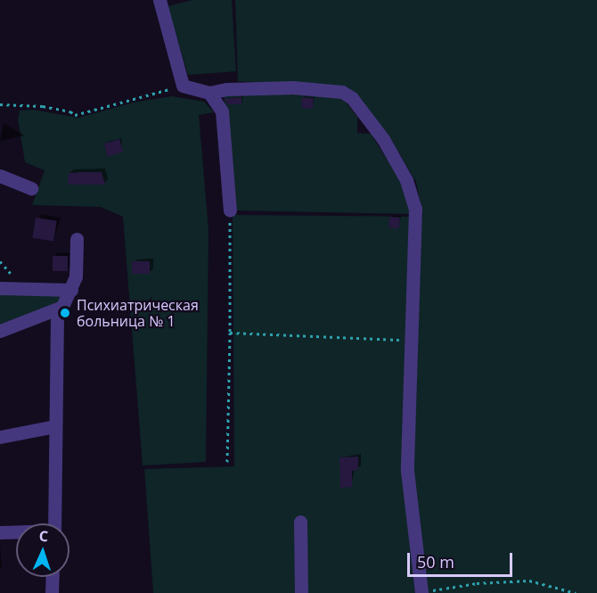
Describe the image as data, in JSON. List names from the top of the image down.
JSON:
{
  "places": ["Психиатрическая больница № 1"],
  "scale_bar": "50 m",
  "north": "top"
}
